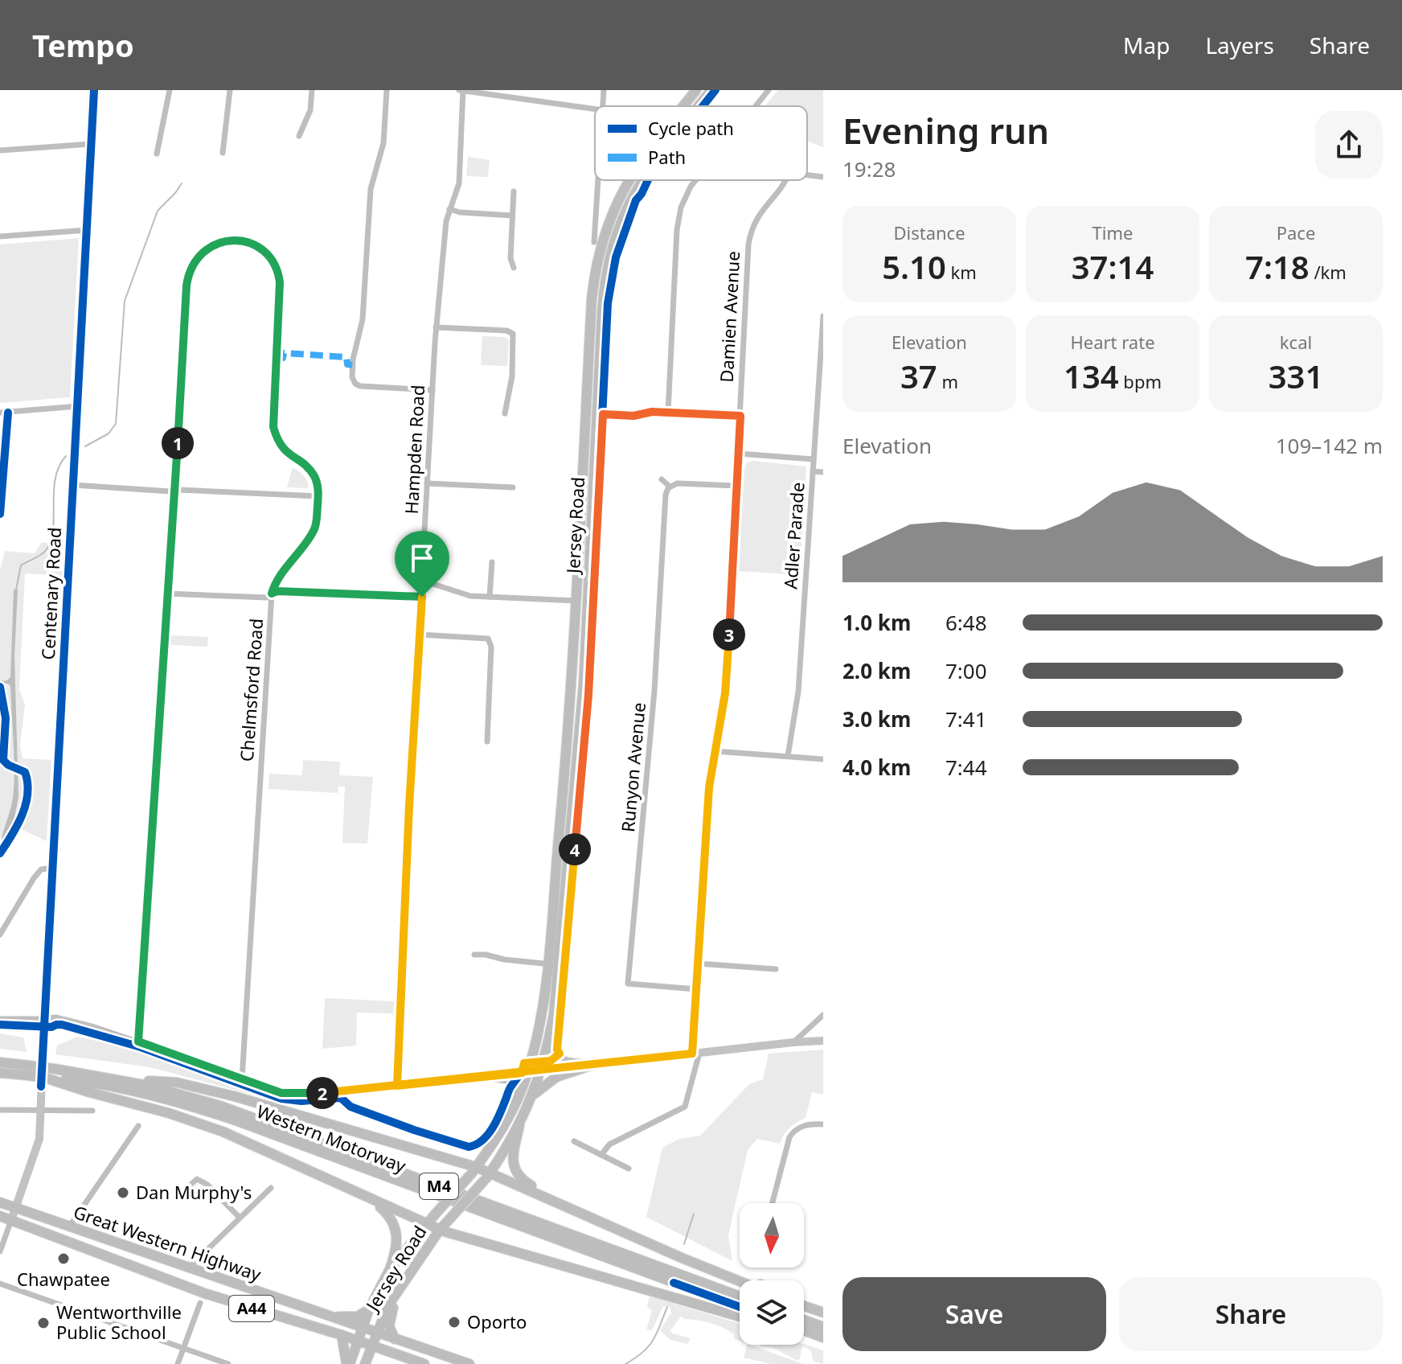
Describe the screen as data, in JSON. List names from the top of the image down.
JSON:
{
  "streets": {
    "highway": [
      "Jersey Road",
      "Western Motorway",
      "M4",
      "Great Western Highway",
      "A44"
    ],
    "main road": ["Centenary Road"],
    "street": [
      "Damien Avenue",
      "Hampden Road",
      "Adler Parade",
      "Chelmsford Road",
      "Runyon Avenue"
    ]
  },
  "crossings": [
    ["Damien Avenue", "Runyon Avenue"],
    ["Jersey Road", "Great Western Highway"],
    ["Centenary Road", "Great Western Highway"]
  ],
  "places": [
    "Dan Murphy's",
    "Chawpatee",
    "Oporto",
    "Wentworthville Public School"
  ],
  "legend": ["Cycle path", "Path"],
  "north": "bottom",
  "page": {
    "header": "Tempo",
    "nav": ["Map", "Layers", "Share"],
    "heading": ["Evening run", "19:28"],
    "stats": [
      ["Distance", "5.10 km"],
      ["Time", "37:14"],
      ["Pace", "7:18 /km"],
      ["Elevation", "37 m"],
      ["Heart rate", "134 bpm"],
      ["kcal", "331"]
    ],
    "chart": ["Elevation", "109–142 m"],
    "pins": [
      "1",
      "3",
      "4",
      "2"
    ],
    "list": [
      {
        "name": "1.0 km",
        "note": "6:48"
      },
      {
        "name": "2.0 km",
        "note": "7:00"
      },
      {
        "name": "3.0 km",
        "note": "7:41"
      },
      {
        "name": "4.0 km",
        "note": "7:44"
      }
    ],
    "buttons": ["Save", "Share"]
  }
}
